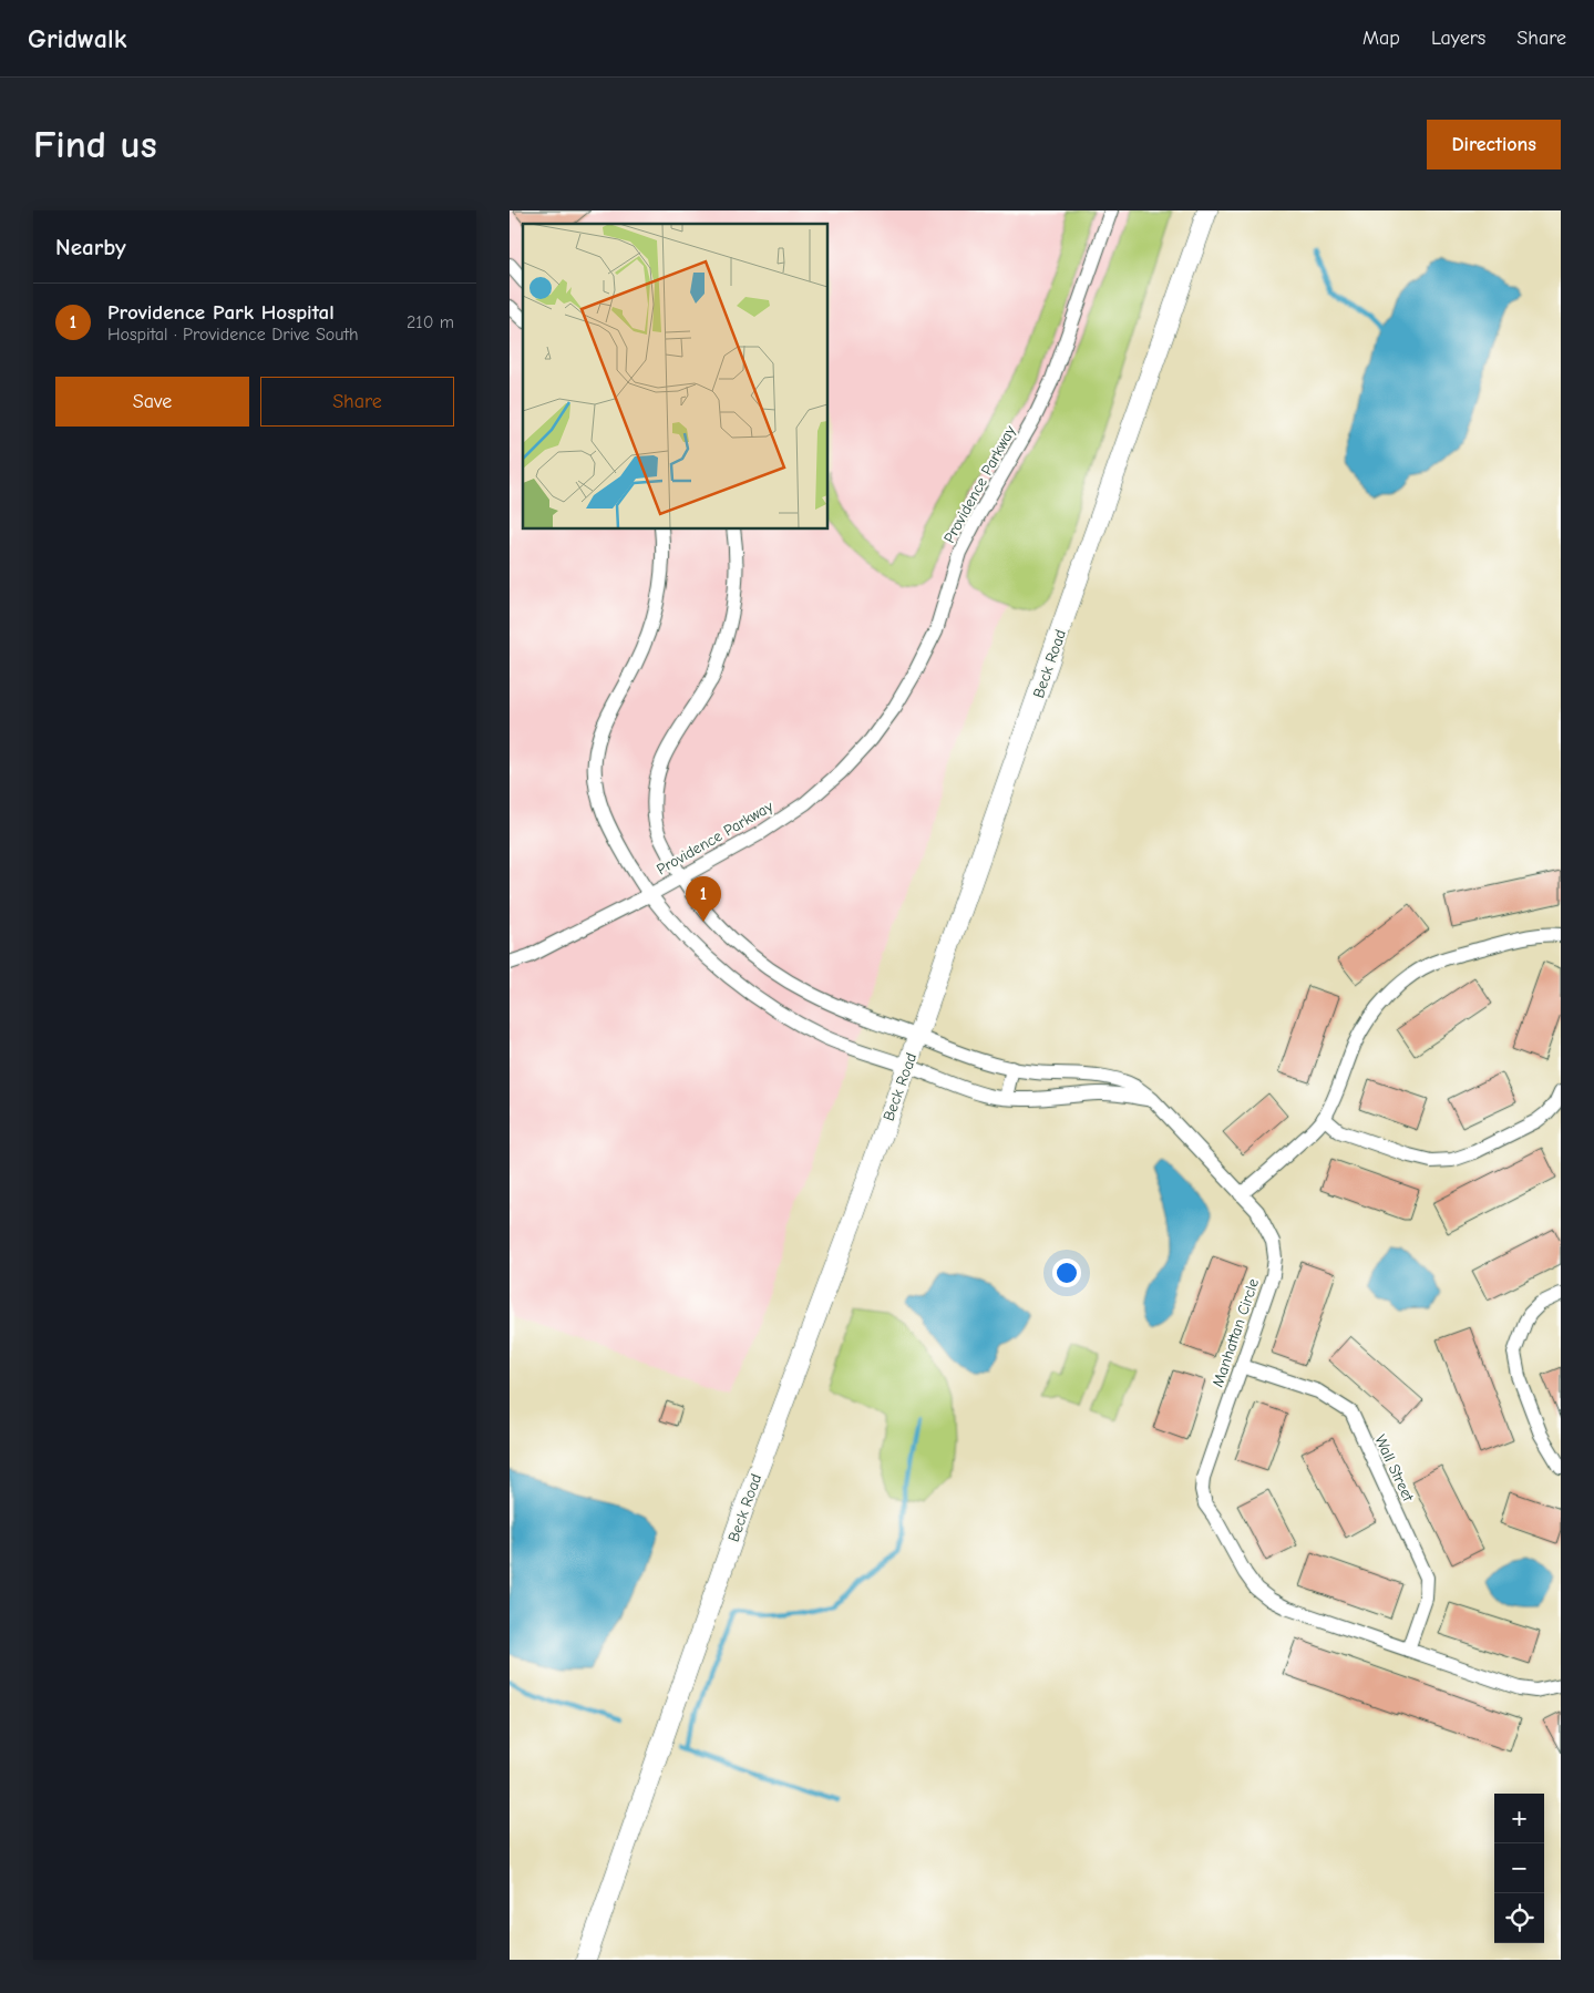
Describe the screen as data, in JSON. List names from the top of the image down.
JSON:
{
  "streets": {
    "main road": ["Beck Road"],
    "street": ["Providence Parkway", "Manhattan Circle", "Wall Street"]
  },
  "crossings": [
    ["Providence Parkway", "Manhattan Circle"],
    ["Beck Road", "Manhattan Circle"],
    ["Manhattan Circle", "Wall Street"]
  ],
  "page": {
    "header": "Gridwalk",
    "nav": ["Map", "Layers", "Share"],
    "buttons": [
      "Directions",
      ["Save", "Share"]
    ],
    "title": "Find us",
    "heading": "Nearby",
    "list": [
      {
        "mark": "1",
        "name": "Providence Park Hospital",
        "note": "Hospital · Providence Drive South",
        "value": "210 m"
      }
    ],
    "pins": "1",
    "map_buttons": ["+", "−"]
  }
}
